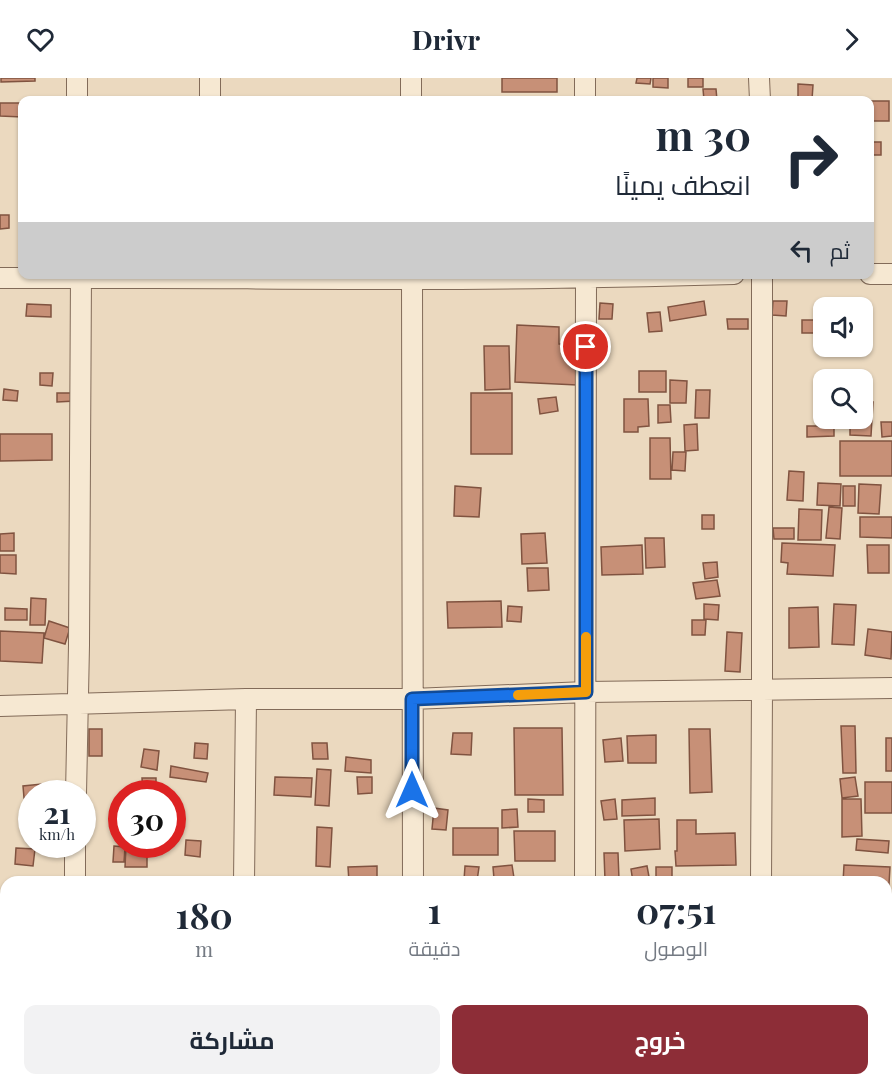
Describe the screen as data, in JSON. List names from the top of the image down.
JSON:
{
  "page": {
    "header": "Drivr",
    "turn": ["30 m", "انعطف يمينًا"],
    "then": "ثم",
    "speed": "21 km/h",
    "limit": "30",
    "eta": [
      "07:51",
      "الوصول",
      "1",
      "دقيقة",
      "180",
      "m"
    ],
    "buttons": ["خروج", "مشاركة"]
  }
}
